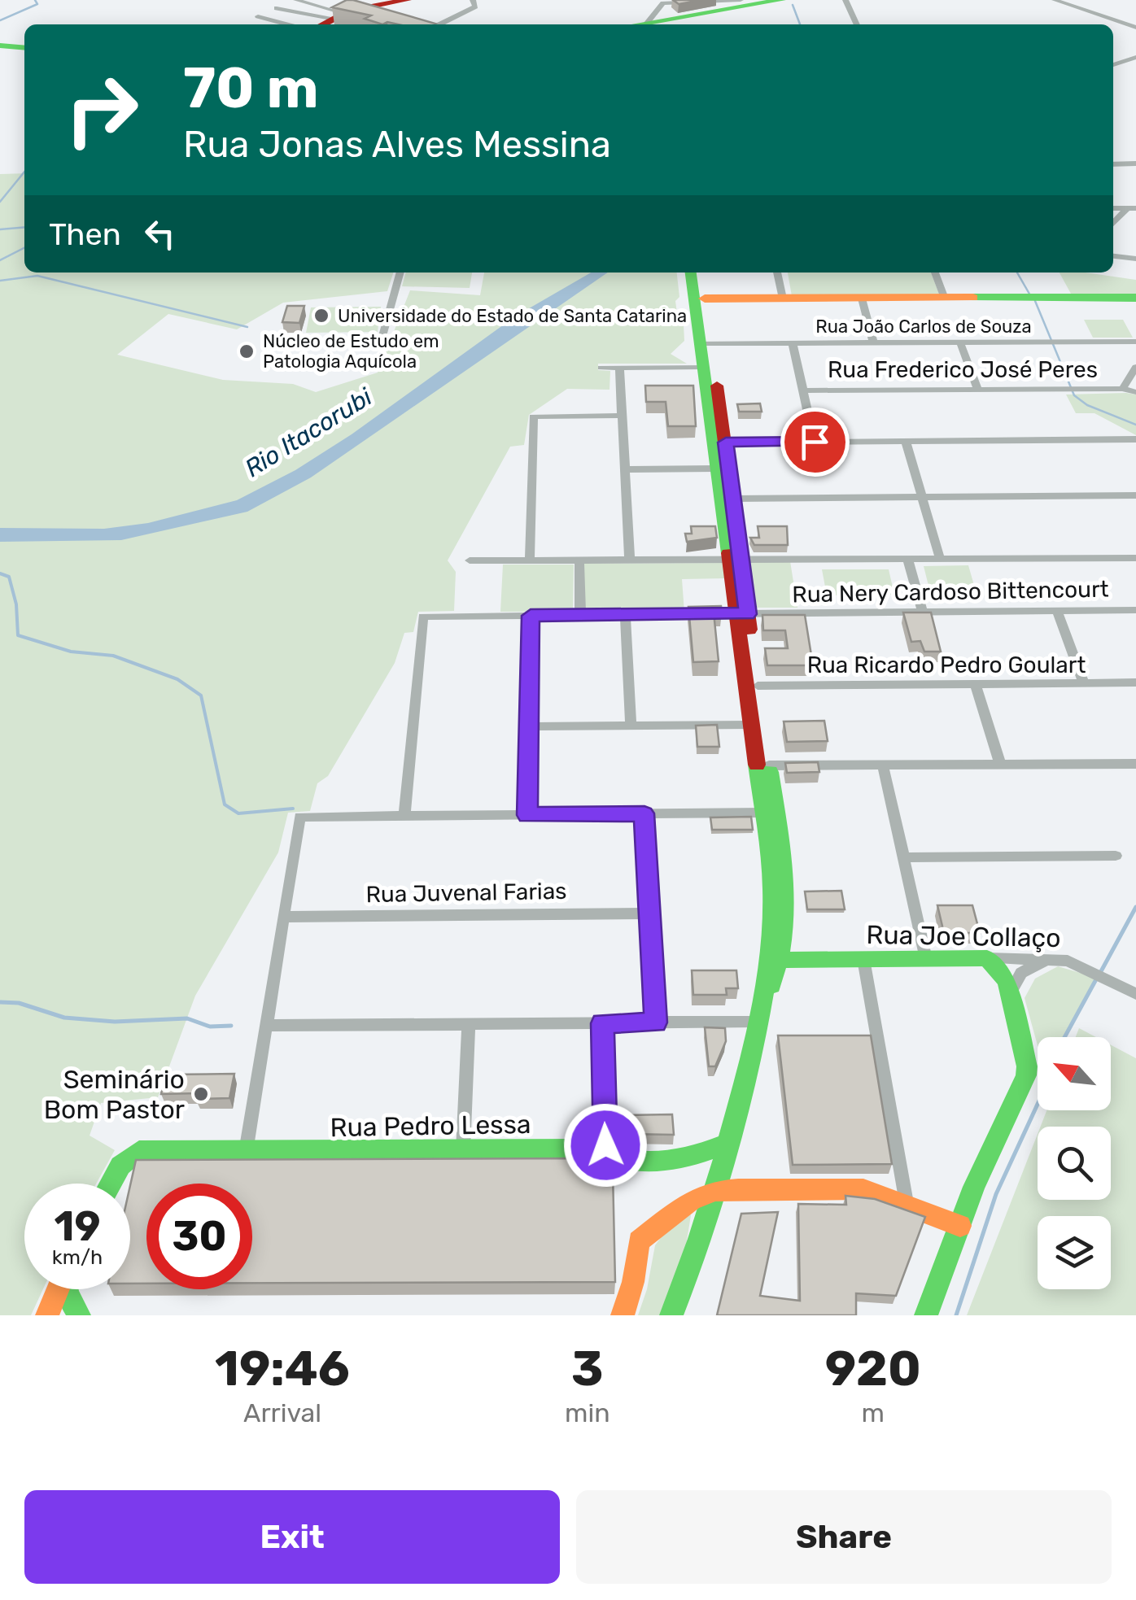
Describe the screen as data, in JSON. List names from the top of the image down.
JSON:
{
  "streets": {
    "main road": ["Rua Joe Collaço", "Rua Pedro Lessa"],
    "street": [
      "Rua João Carlos de Souza",
      "Rua Frederico José Peres",
      "Rua Nery Cardoso Bittencourt",
      "Rua Ricardo Pedro Goulart",
      "Rua Juvenal Farias"
    ]
  },
  "water": ["Rio Itacorubi"],
  "places": ["Universidade do Estado de Santa Catarina", "Núcleo de Estudo em Patologia Aquícola", "Seminário Bom Pastor"],
  "north": "top left",
  "page": {
    "turn": ["70 m", "Rua Jonas Alves Messina"],
    "then": "Then",
    "speed": "19 km/h",
    "limit": "30",
    "eta": [
      "19:46",
      "Arrival",
      "3",
      "min",
      "920",
      "m"
    ],
    "buttons": ["Exit", "Share"]
  }
}
